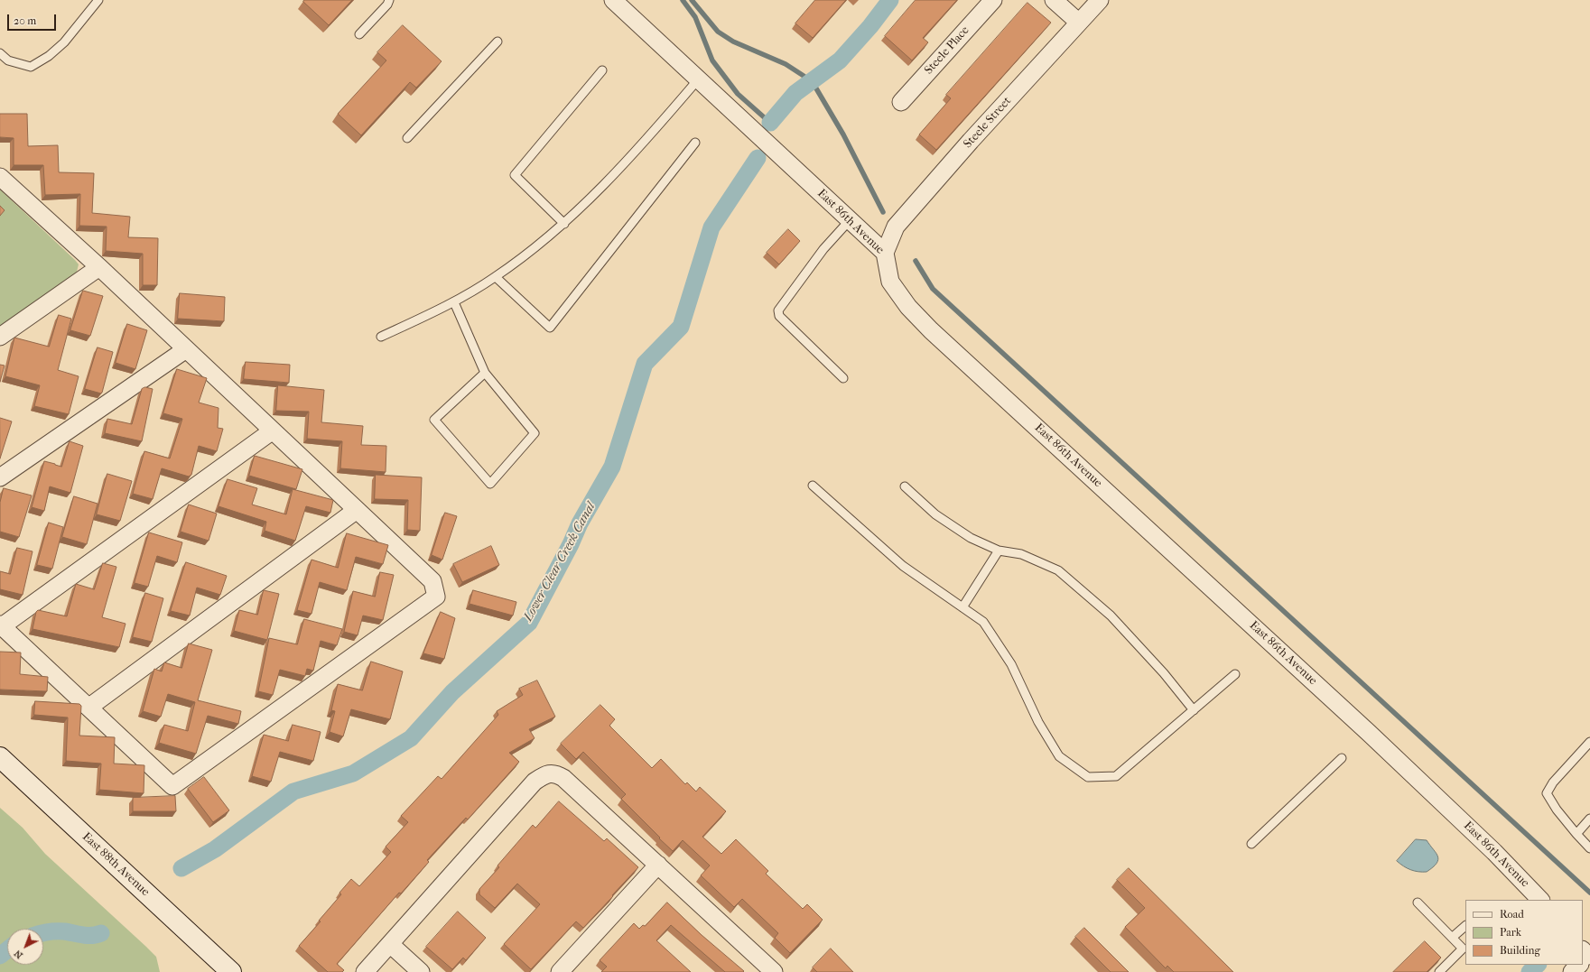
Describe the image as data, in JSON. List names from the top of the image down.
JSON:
{
  "streets": {
    "main road": ["East 88th Avenue"],
    "street": ["Steele Place", "Steele Street", "East 86th Avenue"]
  },
  "crossings": [
    ["Steele Street", "East 86th Avenue"]
  ],
  "water": ["Lower Clear Creek Canal"],
  "legend": ["Road", "Park", "Building"],
  "scale_bar": "20 m",
  "north": "bottom left"
}
